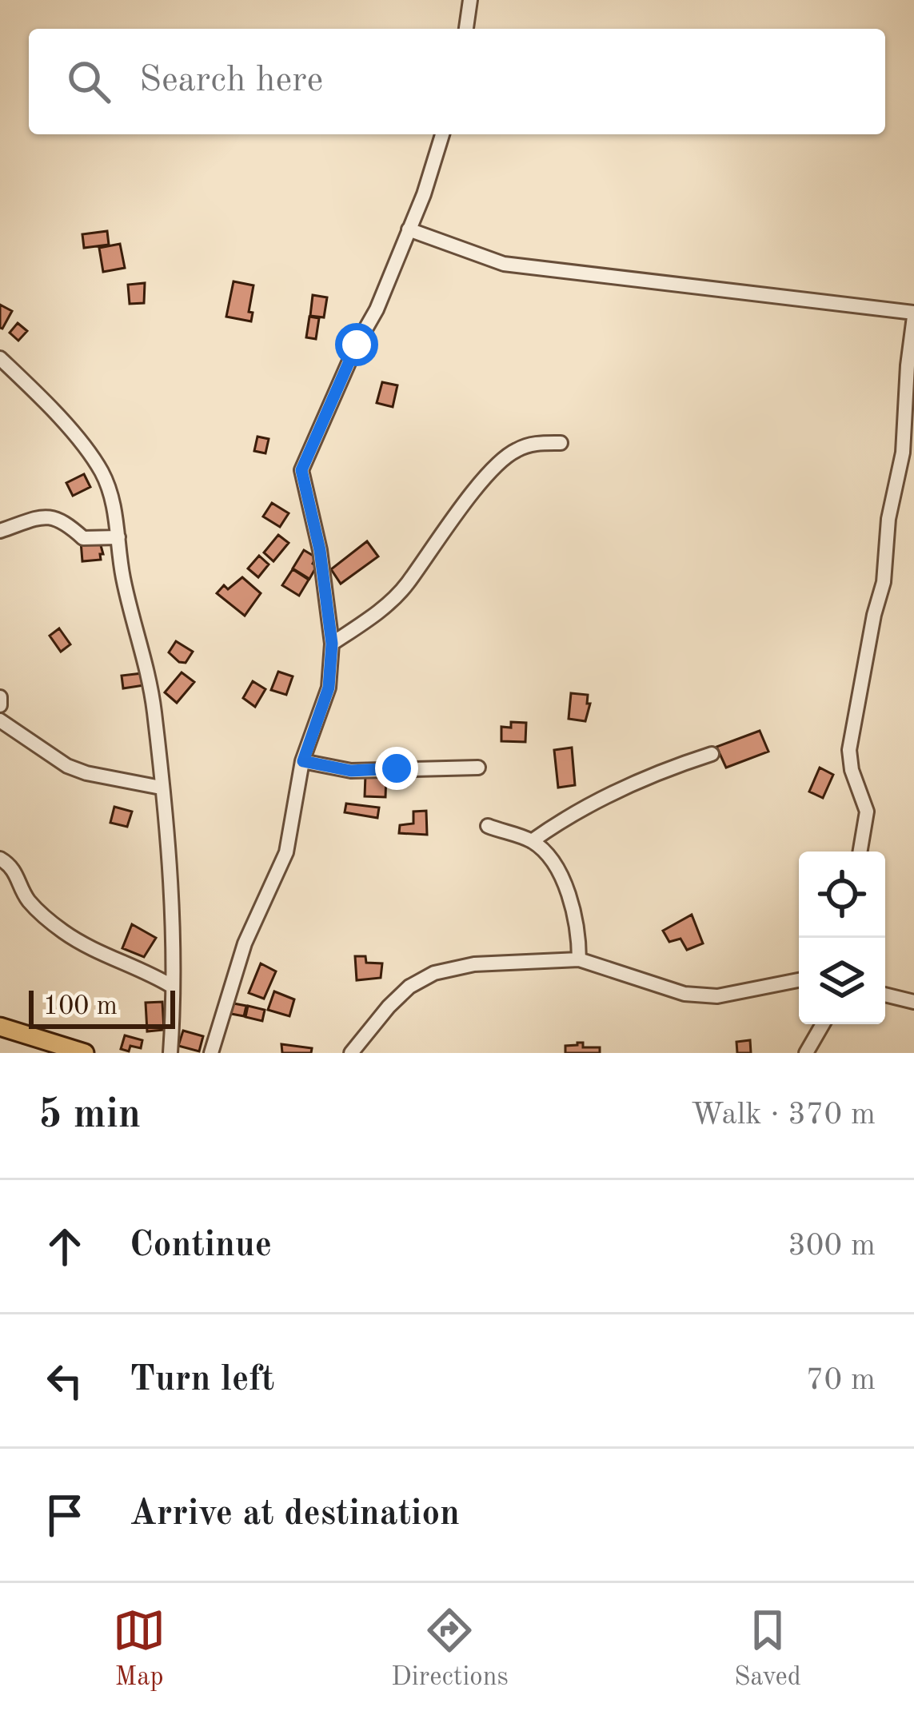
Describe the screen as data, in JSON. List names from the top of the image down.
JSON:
{
  "scale_bar": "100 m",
  "page": {
    "search": "Search here",
    "scale": "100 m",
    "heading": ["5 min", "Walk · 370 m"],
    "list": [
      ["Continue", "300 m"],
      ["Turn left", "70 m"],
      "Arrive at destination"
    ],
    "nav": ["Map", "Directions", "Saved"]
  }
}
